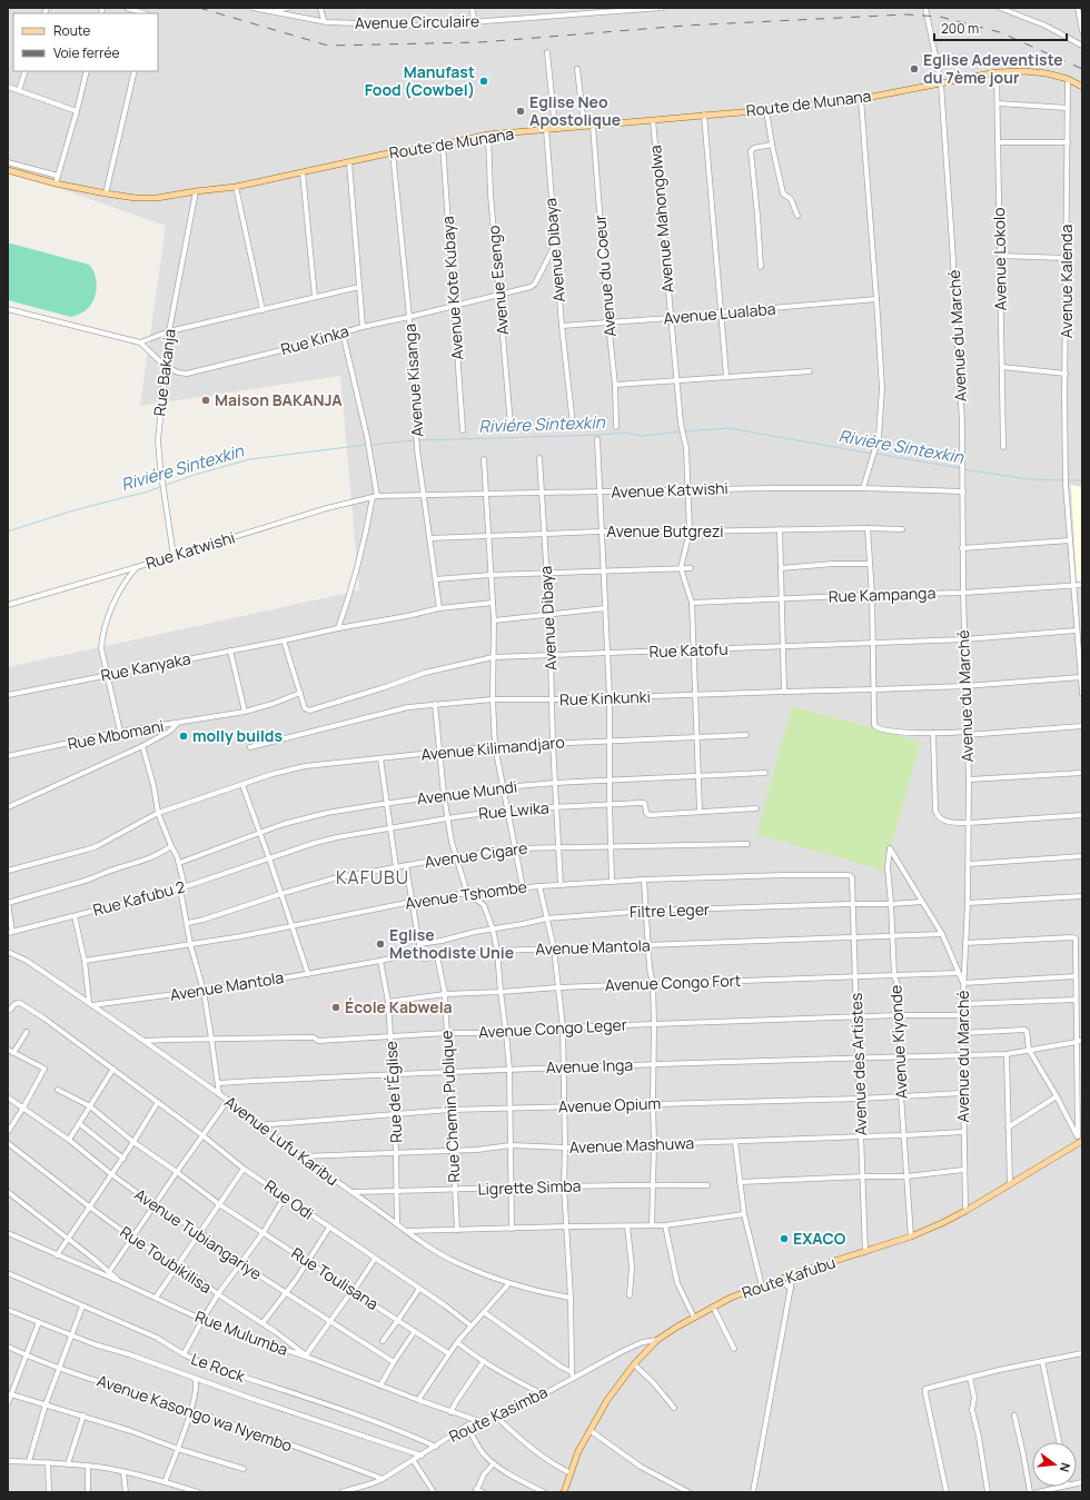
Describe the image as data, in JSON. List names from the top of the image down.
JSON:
{
  "streets": {
    "main road": ["Route de Munana", "Route Kafubu"],
    "street": [
      "Avenue Circulaire",
      "Avenue Mahongolwa",
      "Avenue Dibaya",
      "Avenue Lokolo",
      "Avenue du Coeur",
      "Avenue Esengo",
      "Avenue Kalenda",
      "Avenue Kote Kubaya",
      "Avenue Lualaba",
      "Avenue du Marché",
      "Rue Kinka",
      "Rue Bakanja",
      "Avenue Kisanga",
      "Avenue Katwishi",
      "Avenue Butgrezi",
      "Rue Katwishi",
      "Rue Kampanga",
      "Rue Katofu",
      "Rue Kanyaka",
      "Rue Kinkunki",
      "Rue Mbomani",
      "Avenue Kilimandjaro",
      "Avenue Mundi",
      "Rue Lwika",
      "Avenue Cigare",
      "Avenue Tshombe",
      "Rue Kafubu 2",
      "Filtre Leger",
      "Avenue Mantola",
      "Avenue Congo Fort",
      "Avenue Congo Leger",
      "Avenue Kiyonde",
      "Avenue des Artistes",
      "Avenue Inga",
      "Rue de l'Église",
      "Avenue Opium",
      "Rue Chemin Publique",
      "Avenue Lufu Karibu",
      "Avenue Mashuwa",
      "Ligrette Simba",
      "Rue Odi",
      "Avenue Tubiangariye",
      "Rue Toubikilisa",
      "Rue Toulisana",
      "Rue Mulumba",
      "Le Rock",
      "Avenue Kasongo wa Nyembo",
      "Route Kasimba"
    ]
  },
  "crossings": [
    ["Route de Munana", "Avenue Mahongolwa"],
    ["Route de Munana", "Avenue Dibaya"],
    ["Route de Munana", "Avenue Lokolo"],
    ["Route de Munana", "Avenue du Coeur"],
    ["Route de Munana", "Avenue Esengo"],
    ["Route de Munana", "Avenue Kalenda"],
    ["Route de Munana", "Avenue Kote Kubaya"],
    ["Route de Munana", "Avenue du Marché"],
    ["Route de Munana", "Rue Bakanja"],
    ["Route de Munana", "Avenue Kisanga"],
    ["Avenue Mahongolwa", "Avenue Lualaba"],
    ["Avenue Mahongolwa", "Avenue Katwishi"],
    ["Avenue Mahongolwa", "Avenue Butgrezi"],
    ["Avenue Dibaya", "Avenue Lualaba"],
    ["Avenue Dibaya", "Rue Kinka"],
    ["Avenue Dibaya", "Avenue Katwishi"],
    ["Avenue Dibaya", "Avenue Butgrezi"],
    ["Avenue Dibaya", "Rue Katofu"],
    ["Avenue Dibaya", "Rue Kinkunki"],
    ["Avenue Dibaya", "Avenue Kilimandjaro"],
    ["Avenue Dibaya", "Avenue Mundi"],
    ["Avenue Dibaya", "Rue Lwika"],
    ["Avenue Dibaya", "Avenue Cigare"],
    ["Avenue Dibaya", "Avenue Tshombe"],
    ["Avenue du Coeur", "Avenue Lualaba"],
    ["Avenue Esengo", "Rue Kinka"],
    ["Avenue Kalenda", "Rue Kampanga"],
    ["Avenue Kalenda", "Rue Katofu"],
    ["Avenue Kalenda", "Rue Kinkunki"],
    ["Avenue Kote Kubaya", "Rue Kinka"],
    ["Avenue du Marché", "Avenue Katwishi"],
    ["Avenue du Marché", "Rue Kampanga"],
    ["Avenue du Marché", "Rue Katofu"],
    ["Avenue du Marché", "Rue Kinkunki"],
    ["Avenue du Marché", "Avenue Congo Leger"],
    ["Avenue du Marché", "Avenue Inga"],
    ["Avenue du Marché", "Avenue Opium"],
    ["Avenue du Marché", "Avenue Mashuwa"],
    ["Avenue du Marché", "Route Kafubu"],
    ["Rue Kinka", "Rue Bakanja"],
    ["Rue Kinka", "Avenue Kisanga"],
    ["Rue Bakanja", "Rue Katwishi"],
    ["Avenue Kisanga", "Avenue Katwishi"],
    ["Avenue Kisanga", "Avenue Butgrezi"],
    ["Avenue Kisanga", "Rue Kanyaka"],
    ["Avenue Katwishi", "Rue Katwishi"],
    ["Rue Katofu", "Rue Mbomani"],
    ["Rue Lwika", "Rue Kafubu 2"],
    ["Avenue Tshombe", "Avenue des Artistes"],
    ["Filtre Leger", "Avenue Kiyonde"],
    ["Filtre Leger", "Avenue des Artistes"],
    ["Avenue Mantola", "Avenue Kiyonde"],
    ["Avenue Mantola", "Avenue des Artistes"],
    ["Avenue Mantola", "Rue de l'Église"],
    ["Avenue Mantola", "Rue Chemin Publique"],
    ["Avenue Mantola", "Avenue Lufu Karibu"],
    ["Avenue Congo Fort", "Avenue Kiyonde"],
    ["Avenue Congo Fort", "Avenue des Artistes"],
    ["Avenue Congo Fort", "Rue de l'Église"],
    ["Avenue Congo Fort", "Rue Chemin Publique"],
    ["Avenue Congo Leger", "Avenue Kiyonde"],
    ["Avenue Congo Leger", "Avenue des Artistes"],
    ["Avenue Congo Leger", "Rue de l'Église"],
    ["Avenue Congo Leger", "Rue Chemin Publique"],
    ["Avenue Congo Leger", "Avenue Lufu Karibu"],
    ["Avenue Kiyonde", "Avenue Inga"],
    ["Avenue Kiyonde", "Avenue Opium"],
    ["Avenue Kiyonde", "Avenue Mashuwa"],
    ["Avenue Kiyonde", "Route Kafubu"],
    ["Avenue des Artistes", "Avenue Inga"],
    ["Avenue des Artistes", "Avenue Opium"],
    ["Avenue des Artistes", "Avenue Mashuwa"],
    ["Avenue des Artistes", "Route Kafubu"],
    ["Avenue Inga", "Rue de l'Église"],
    ["Avenue Inga", "Rue Chemin Publique"],
    ["Rue de l'Église", "Avenue Opium"],
    ["Rue de l'Église", "Avenue Lufu Karibu"],
    ["Rue de l'Église", "Avenue Mashuwa"],
    ["Rue de l'Église", "Ligrette Simba"],
    ["Avenue Opium", "Rue Chemin Publique"],
    ["Avenue Opium", "Avenue Lufu Karibu"],
    ["Rue Chemin Publique", "Avenue Mashuwa"],
    ["Rue Chemin Publique", "Ligrette Simba"],
    ["Avenue Lufu Karibu", "Avenue Mashuwa"],
    ["Avenue Lufu Karibu", "Ligrette Simba"],
    ["Rue Toubikilisa", "Rue Mulumba"],
    ["Route Kafubu", "Route Kasimba"],
    ["Rue Mulumba", "Route Kasimba"],
    ["Le Rock", "Route Kasimba"],
    ["Avenue Kasongo wa Nyembo", "Route Kasimba"]
  ],
  "districts": ["KAFUBU"],
  "water": ["Riviére Sintexkin"],
  "places": [
    "Eglise Adeventiste du 7ème jour",
    "Manufast Food (Cowbel)",
    "Eglise Neo Apostolique",
    "Maison BAKANJA",
    "molly builds",
    "Eglise Methodiste Unie",
    "École Kabwela",
    "EXACO"
  ],
  "legend": ["Route", "Voie ferrée"],
  "scale_bar": "200 m",
  "north": "right"
}
